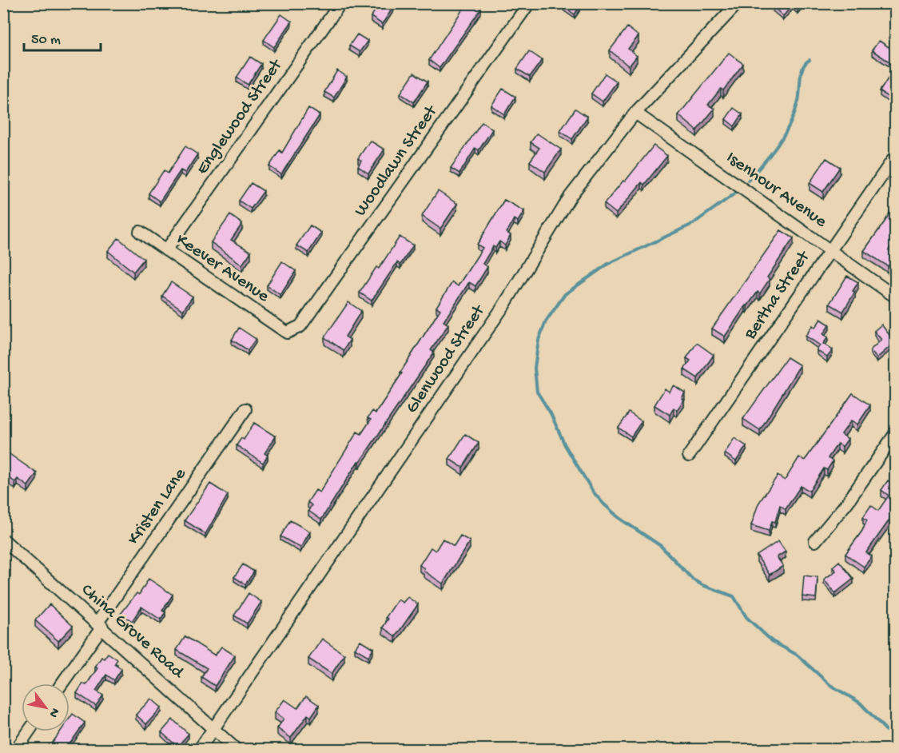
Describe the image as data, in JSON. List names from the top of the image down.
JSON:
{
  "streets": {
    "street": [
      "Englewood Street",
      "Woodlawn Street",
      "Isenhour Avenue",
      "Keever Avenue",
      "Bertha Street",
      "Glenwood Street",
      "Kristen Lane",
      "China Grove Road"
    ]
  },
  "crossings": [
    ["Englewood Street", "Keever Avenue"],
    ["Woodlawn Street", "Keever Avenue"],
    ["Isenhour Avenue", "Bertha Street"],
    ["Isenhour Avenue", "Glenwood Street"],
    ["Glenwood Street", "China Grove Road"],
    ["Kristen Lane", "China Grove Road"]
  ],
  "scale_bar": "50 m",
  "north": "bottom right"
}
